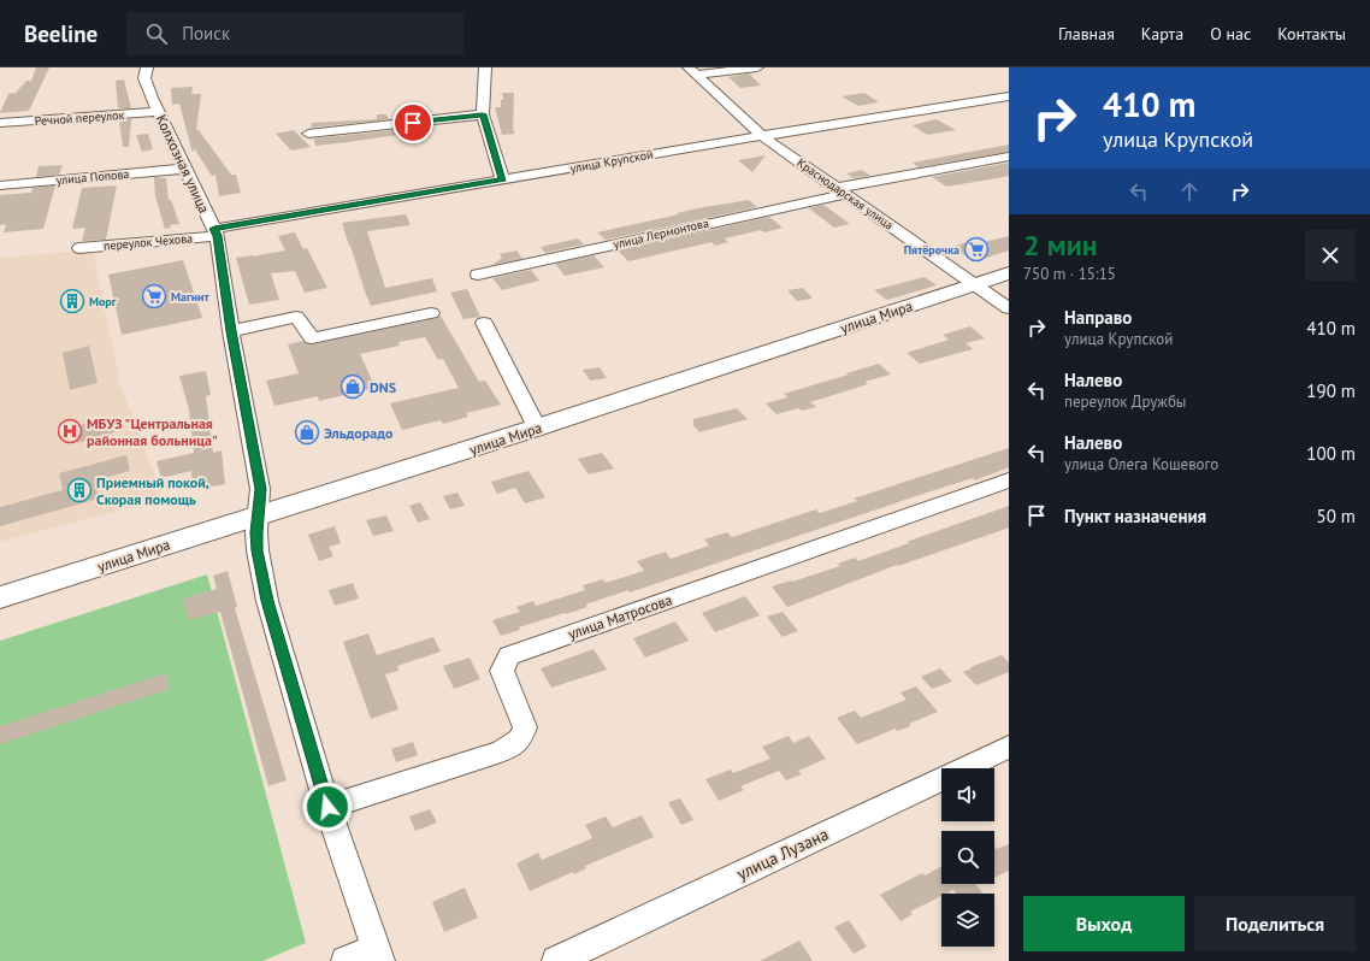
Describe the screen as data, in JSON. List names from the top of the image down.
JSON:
{
  "streets": {
    "main road": ["улица Мира"],
    "street": [
      "Речной переулок",
      "улица Крупской",
      "Колхозная улица",
      "улица Попова",
      "Краснодарская улица",
      "улица Лермонтова",
      "переулок Чехова",
      "улица Матросова",
      "улица Лузана"
    ]
  },
  "crossings": [
    ["Речной переулок", "Колхозная улица"],
    ["улица Крупской", "Колхозная улица"],
    ["улица Крупской", "Краснодарская улица"],
    ["улица Крупской", "переулок Чехова"],
    ["Колхозная улица", "улица Попова"],
    ["Колхозная улица", "переулок Чехова"],
    ["Колхозная улица", "улица Мира"],
    ["Колхозная улица", "улица Матросова"],
    ["Краснодарская улица", "улица Лермонтова"],
    ["Краснодарская улица", "улица Мира"]
  ],
  "places": {
    "supermarket": ["Пятёрочка", "Магнит"],
    "building": ["Морг", "Приемный покой, Скорая помощь"],
    "shop": ["DNS", "Эльдорадо"],
    "hospital": ["МБУЗ \"Центральная районная больница\""]
  },
  "page": {
    "header": "Beeline",
    "search": "Поиск",
    "nav": [
      "Главная",
      "Карта",
      "О нас",
      "Контакты"
    ],
    "turn": ["410 m", "улица Крупской"],
    "heading": ["2 мин", "750 m · 15:15"],
    "list": [
      {
        "name": "Направо",
        "note": "улица Крупской",
        "value": "410 m"
      },
      {
        "name": "Налево",
        "note": "переулок Дружбы",
        "value": "190 m"
      },
      {
        "name": "Налево",
        "note": "улица Олега Кошевого",
        "value": "100 m"
      },
      {
        "name": "Пункт назначения",
        "value": "50 m"
      }
    ],
    "buttons": ["Выход", "Поделиться"]
  }
}
